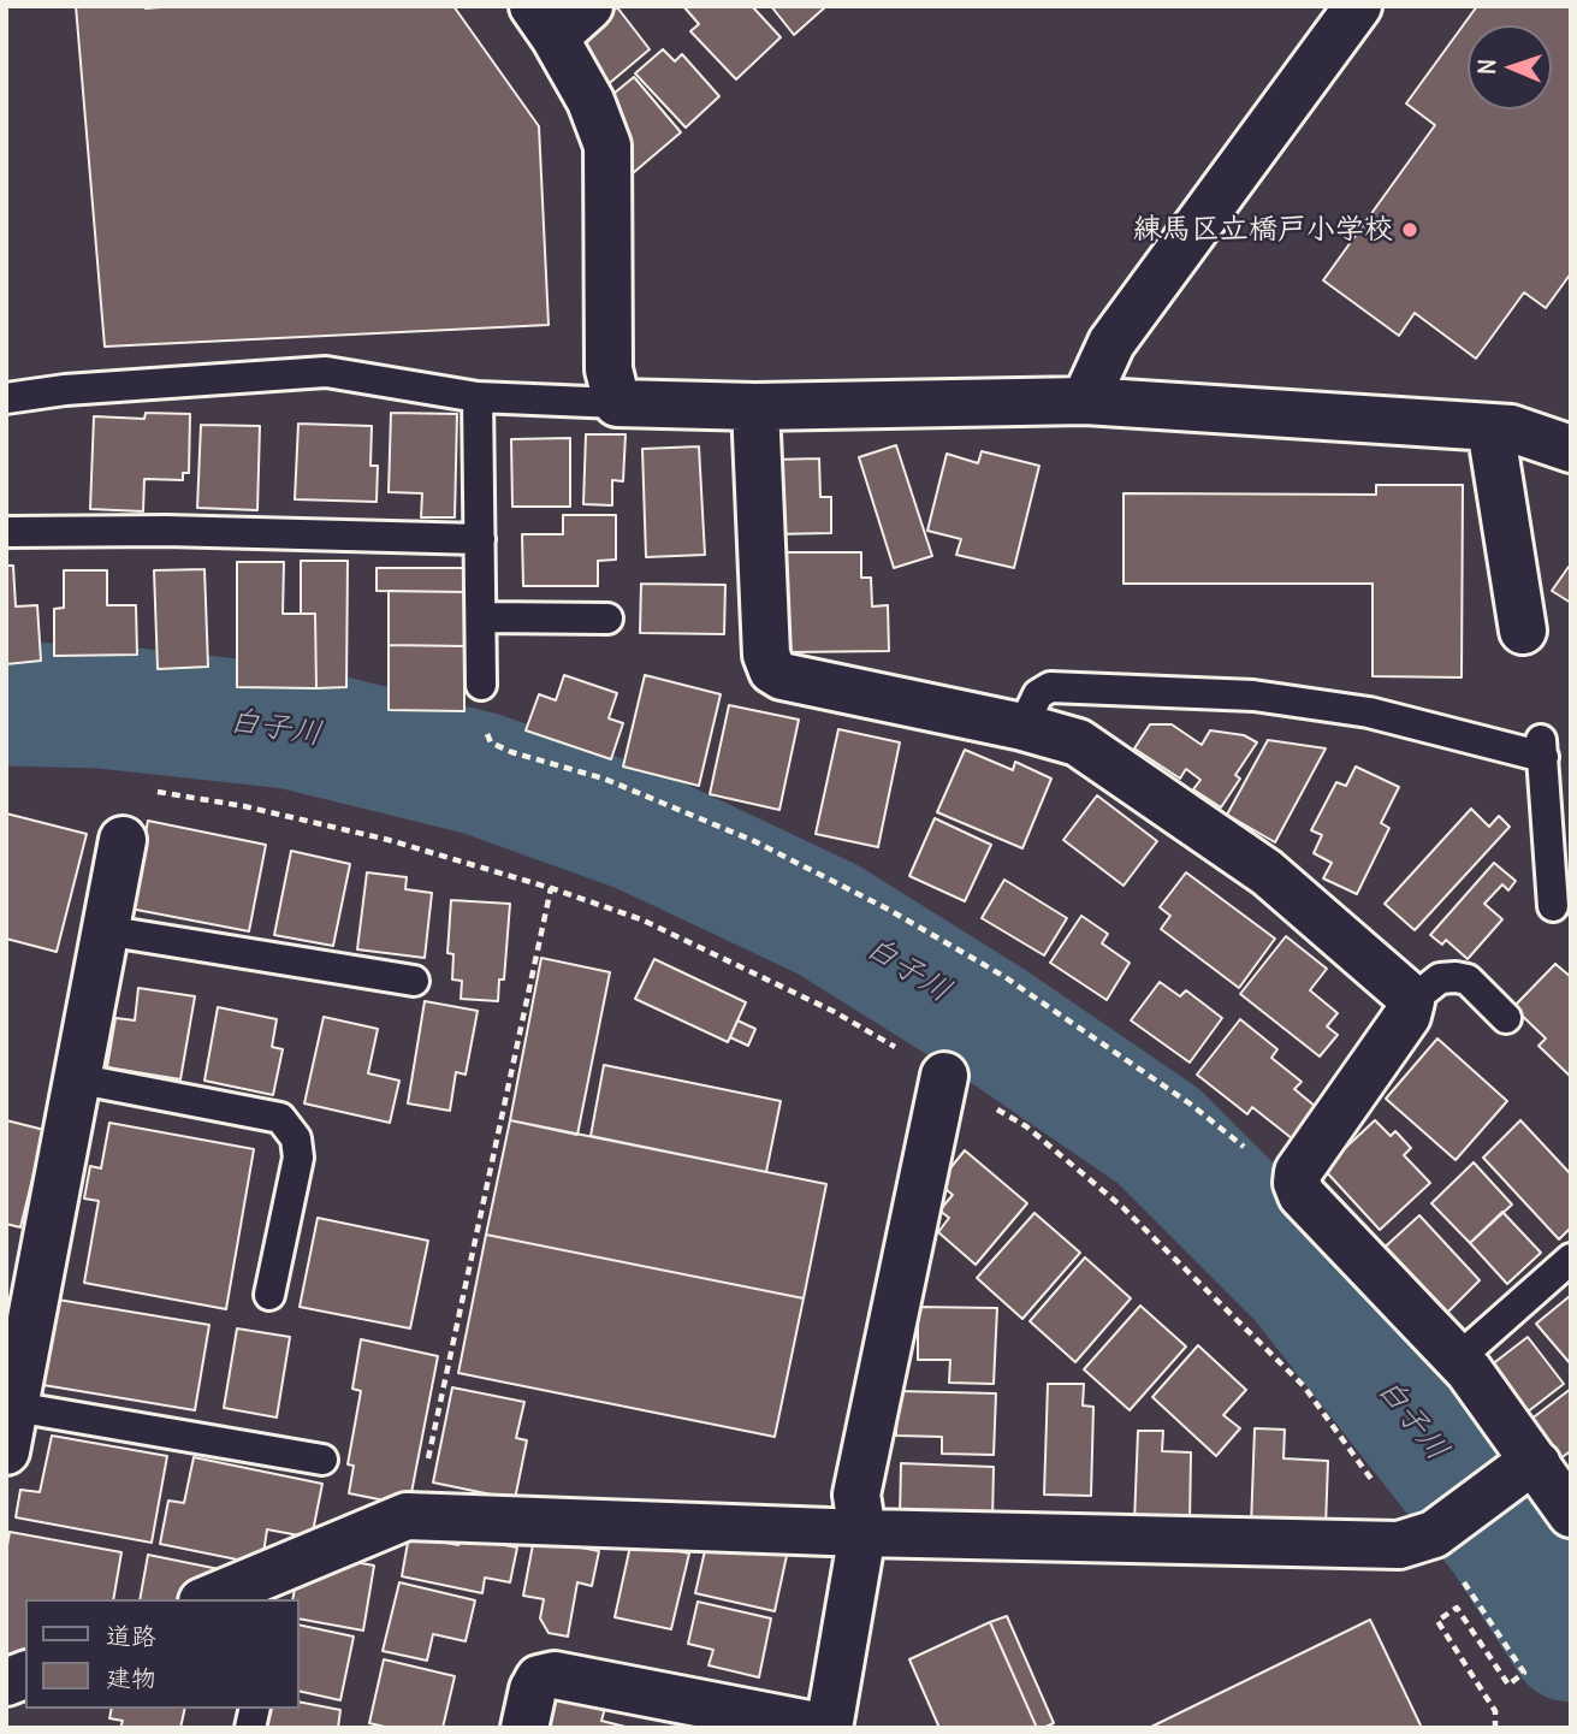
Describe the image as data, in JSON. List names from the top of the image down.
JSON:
{
  "water": ["白子川"],
  "places": ["練馬区立橋戸小学校"],
  "legend": ["道路", "建物"],
  "north": "left"
}
